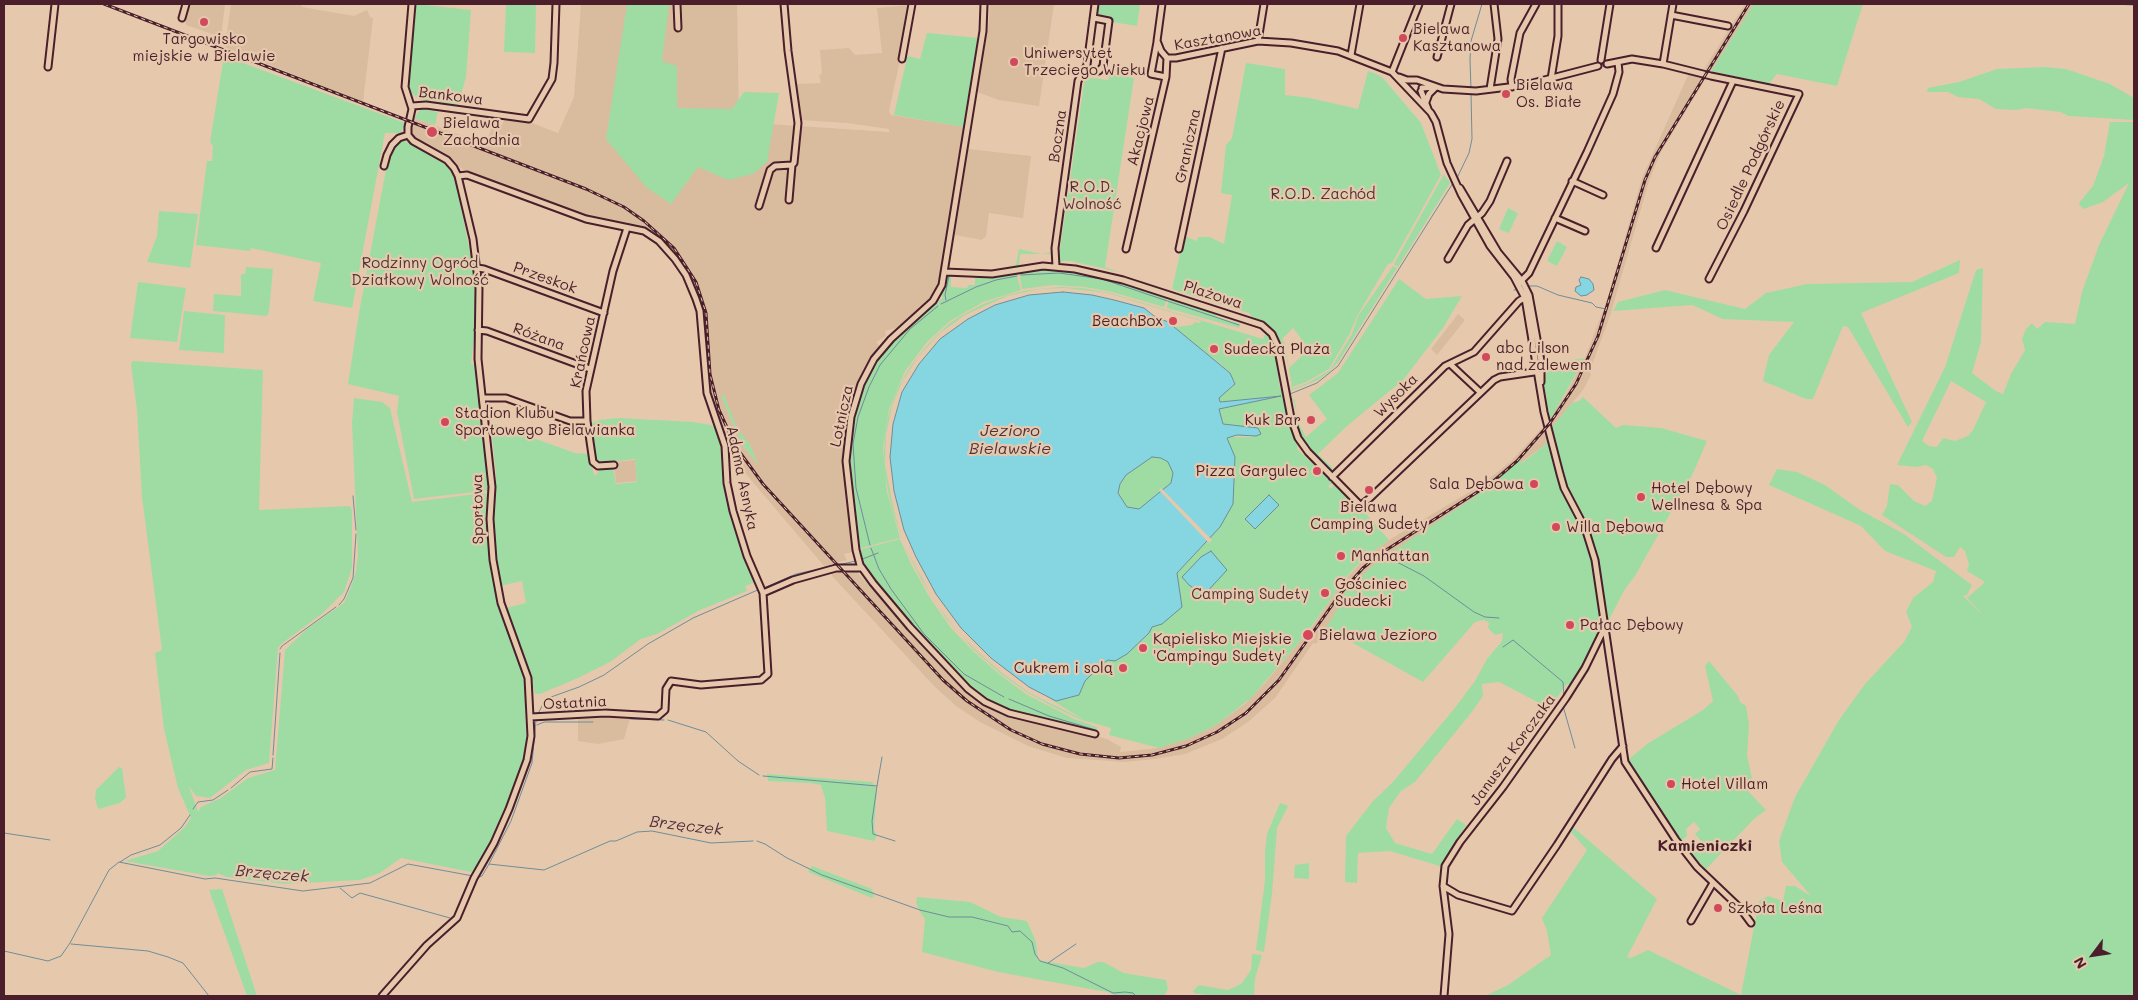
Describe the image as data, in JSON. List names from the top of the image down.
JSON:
{
  "streets": {
    "street": [
      "Kasztanowa",
      "Bankowa",
      "Akacjowa",
      "Boczna",
      "Graniczna",
      "Osiedle Podgórskie",
      "Przeskok",
      "Plażowa",
      "Różana",
      "Krańcowa",
      "Wysoka",
      "Lotnicza",
      "Adama Asnyka",
      "Sportowa",
      "Ostatnia",
      "Janusza Korczaka"
    ]
  },
  "crossings": [
    ["Kasztanowa", "Akacjowa"],
    ["Kasztanowa", "Graniczna"],
    ["Boczna", "Plażowa"],
    ["Przeskok", "Krańcowa"],
    ["Przeskok", "Sportowa"],
    ["Plażowa", "Wysoka"],
    ["Plażowa", "Lotnicza"],
    ["Różana", "Krańcowa"],
    ["Różana", "Sportowa"],
    ["Krańcowa", "Adama Asnyka"],
    ["Adama Asnyka", "Sportowa"],
    ["Adama Asnyka", "Ostatnia"],
    ["Sportowa", "Ostatnia"]
  ],
  "districts": ["Kamieniczki"],
  "water": ["Jezioro Bielawskie", "Brzęczek"],
  "parks": [
    "R.O.D. Wolność",
    "R.O.D. Zachód",
    "Rodzinny Ogród Działkowy Wolność",
    "Camping Sudety"
  ],
  "places": [
    "Targowisko miejskie w Bielawie",
    "Bielawa Kasztanowa",
    "Uniwersytet Trzeciego Wieku",
    "Bielawa Os. Białe",
    "Bielawa Zachodnia",
    "BeachBox",
    "Sudecka Plaża",
    "abc Lilson nad zalewem",
    "Kuk Bar",
    "Stadion Klubu Sportowego Bielawianka",
    "Pizza Gargulec",
    "Sala Dębowa",
    "Bielawa Camping Sudety",
    "Hotel Dębowy Wellnesa & Spa",
    "Willa Dębowa",
    "Manhattan",
    "Gościniec Sudecki",
    "Pałac Dębowy",
    "Bielawa Jezioro",
    "Kąpielisko Miejskie 'Campingu Sudety'",
    "Cukrem i solą",
    "Hotel Villam",
    "Szkoła Leśna"
  ],
  "north": "bottom left"
}
